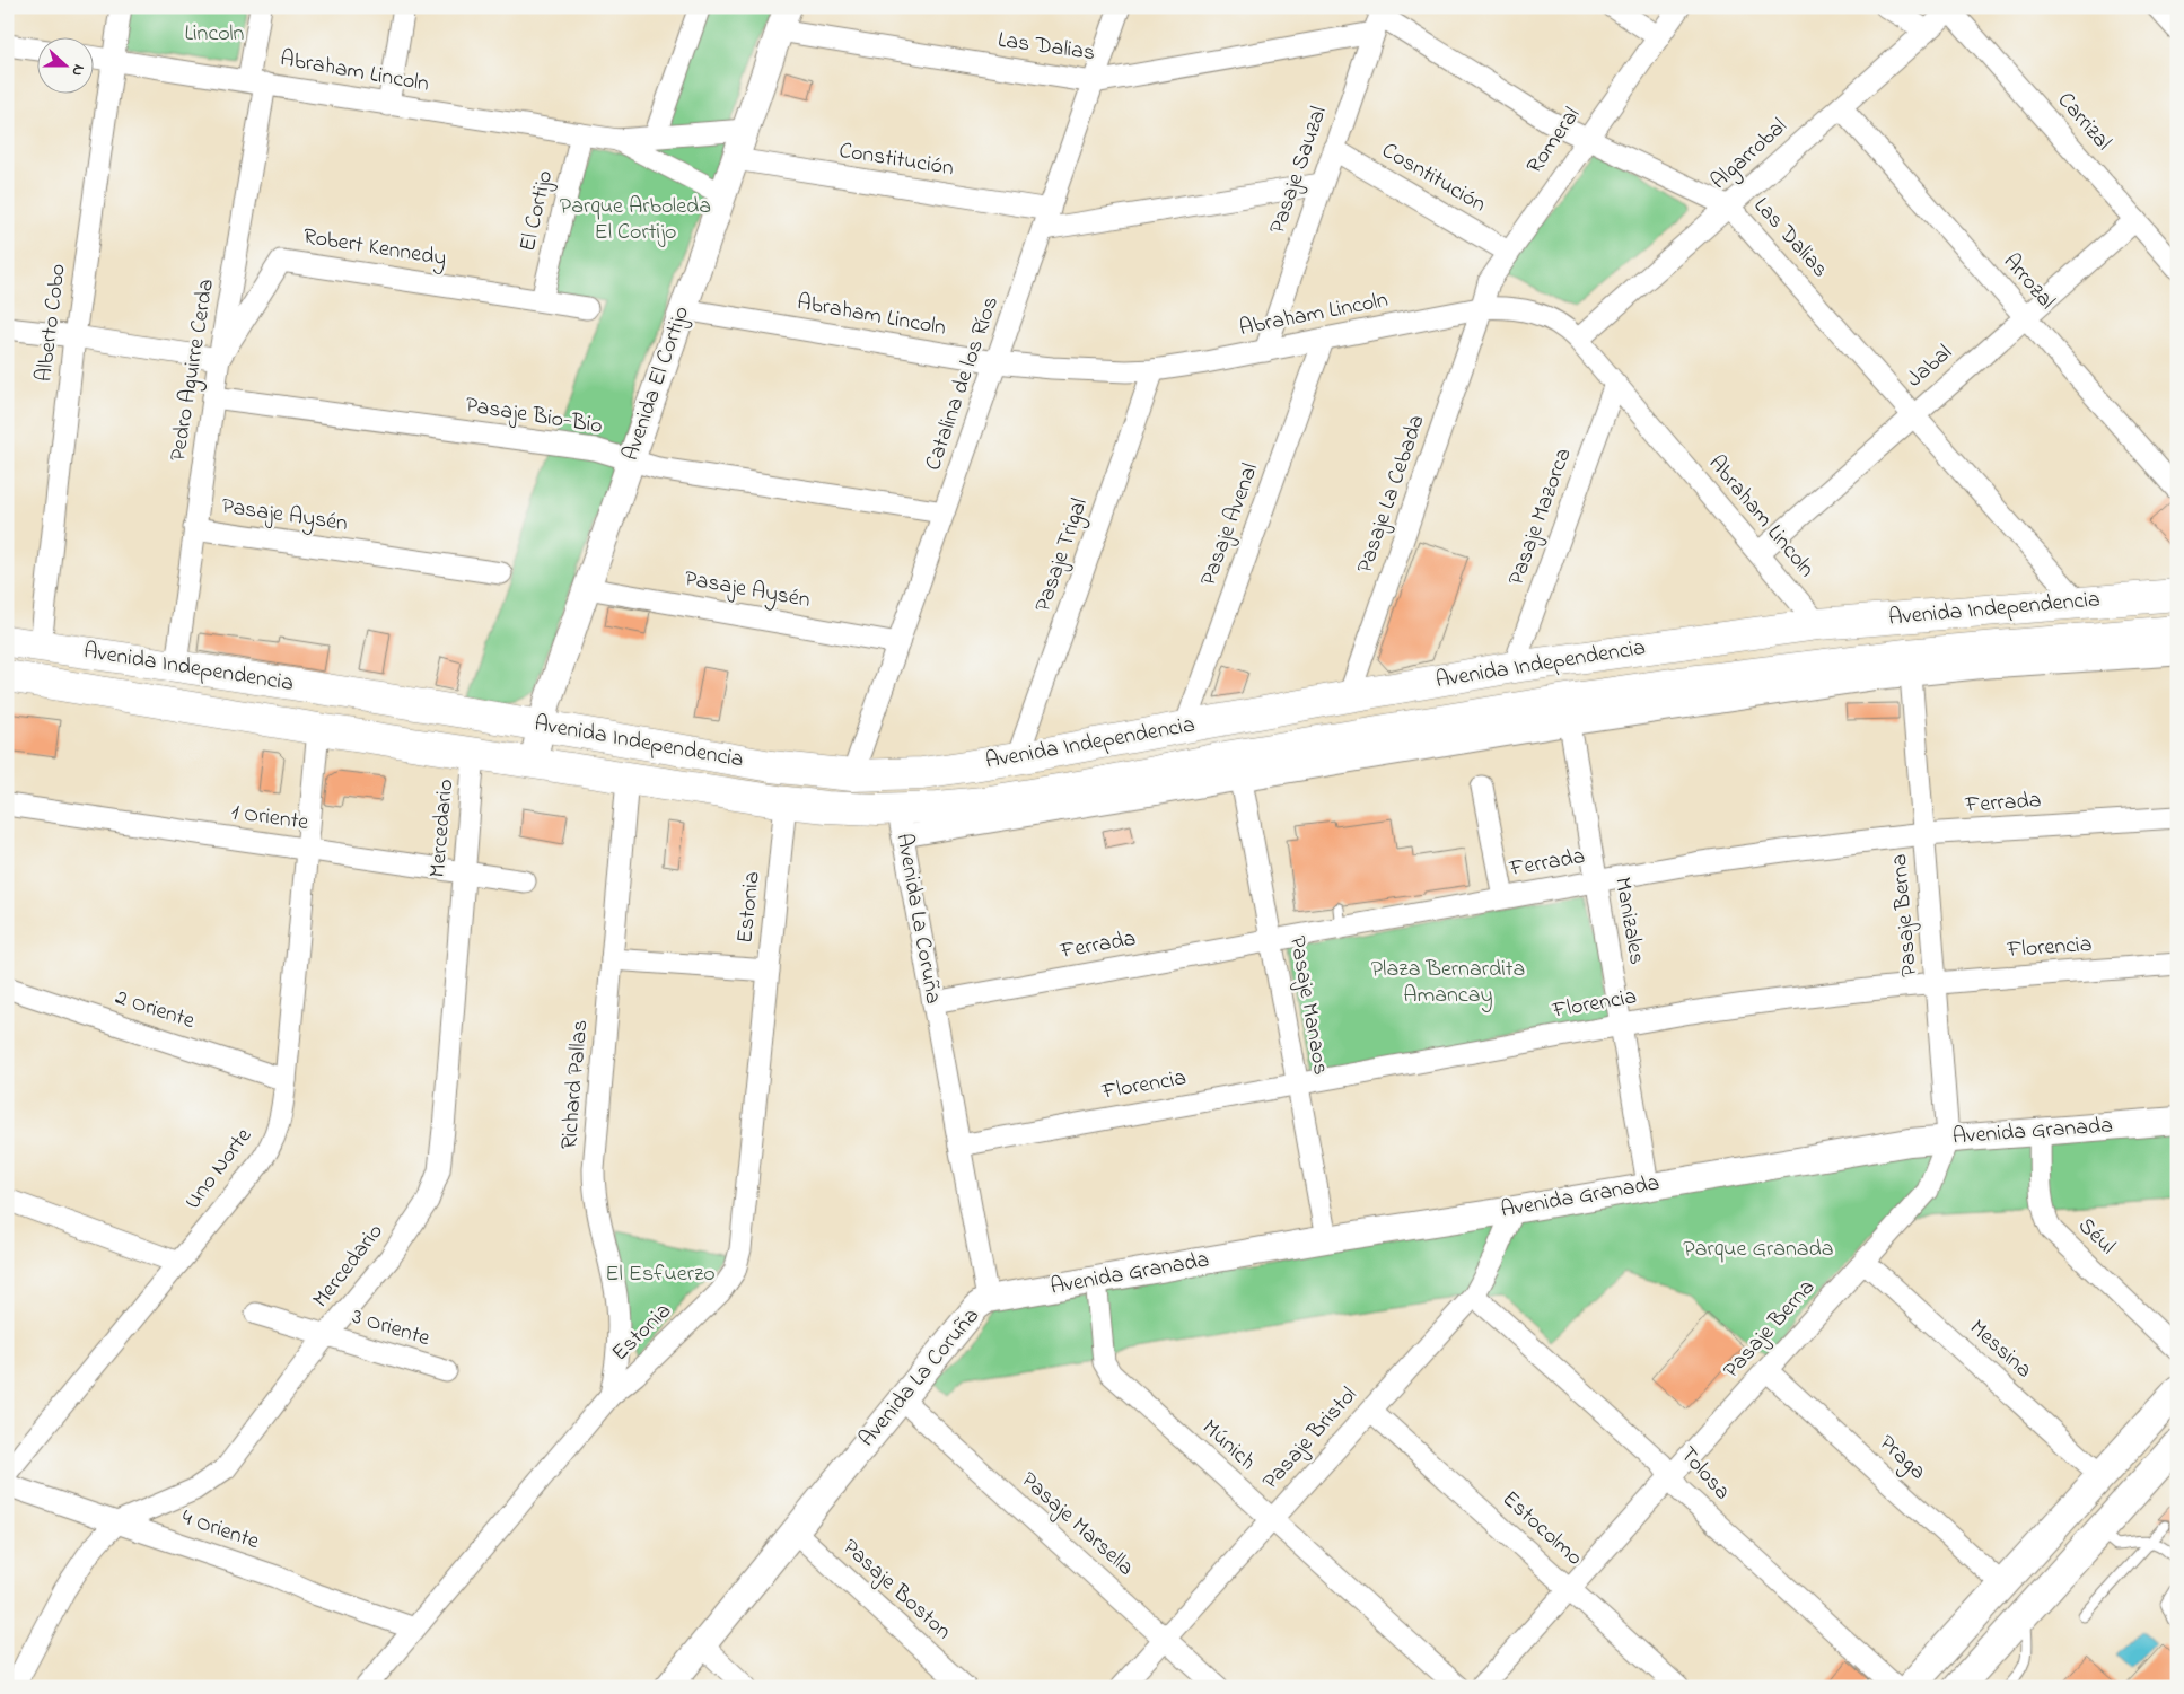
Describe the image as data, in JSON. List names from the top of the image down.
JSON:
{
  "streets": {
    "main road": ["Avenida Independencia"],
    "street": [
      "Las Dalias",
      "Abraham Lincoln",
      "Carrizal",
      "Romeral",
      "Algarrobal",
      "Constitución",
      "Pasaje Sauzal",
      "Cosntitución",
      "El Cortijo",
      "Robert Kennedy",
      "Arrozal",
      "Alberto Cobo",
      "Jabal",
      "Pedro Aguirre Cerda",
      "Avenida El Cortijo",
      "Catalina de los Ríos",
      "Pasaje Bio-Bio",
      "Pasaje La Cebada",
      "Pasaje Aysén",
      "Pasaje Mazorca",
      "Pasaje Avenal",
      "Pasaje Trigal",
      "Ferrada",
      "1 Oriente",
      "Mercedario",
      "Estonia",
      "Pasaje Berna",
      "Avenida La Coruña",
      "Manizales",
      "Florencia",
      "Pasaje Manaos",
      "2 Oriente",
      "Richard Pallas",
      "Avenida Granada",
      "Uno Norte",
      "Séul",
      "3 Oriente",
      "Messina",
      "Pasaje Bristol",
      "Múnich",
      "Praga",
      "Tolosa",
      "Pasaje Marsella",
      "Estocolmo",
      "4 Oriente",
      "Pasaje Boston"
    ]
  },
  "crossings": [
    ["Las Dalias", "Romeral"],
    ["Las Dalias", "Algarrobal"],
    ["Las Dalias", "Pasaje Sauzal"],
    ["Las Dalias", "Jabal"],
    ["Las Dalias", "Avenida El Cortijo"],
    ["Las Dalias", "Catalina de los Ríos"],
    ["Las Dalias", "Avenida Independencia"],
    ["Abraham Lincoln", "Romeral"],
    ["Abraham Lincoln", "Algarrobal"],
    ["Abraham Lincoln", "Pasaje Sauzal"],
    ["Abraham Lincoln", "El Cortijo"],
    ["Abraham Lincoln", "Alberto Cobo"],
    ["Abraham Lincoln", "Jabal"],
    ["Abraham Lincoln", "Pedro Aguirre Cerda"],
    ["Abraham Lincoln", "Avenida El Cortijo"],
    ["Abraham Lincoln", "Catalina de los Ríos"],
    ["Abraham Lincoln", "Pasaje La Cebada"],
    ["Abraham Lincoln", "Pasaje Mazorca"],
    ["Abraham Lincoln", "Pasaje Avenal"],
    ["Abraham Lincoln", "Pasaje Trigal"],
    ["Abraham Lincoln", "Avenida Independencia"],
    ["Carrizal", "Algarrobal"],
    ["Carrizal", "Jabal"],
    ["Romeral", "Cosntitución"],
    ["Romeral", "Pasaje La Cebada"],
    ["Algarrobal", "Arrozal"],
    ["Constitución", "Pasaje Sauzal"],
    ["Constitución", "Avenida El Cortijo"],
    ["Constitución", "Catalina de los Ríos"],
    ["Pasaje Sauzal", "Cosntitución"],
    ["El Cortijo", "Robert Kennedy"],
    ["Robert Kennedy", "Pedro Aguirre Cerda"],
    ["Arrozal", "Jabal"],
    ["Alberto Cobo", "Avenida Independencia"],
    ["Pedro Aguirre Cerda", "Pasaje Bio-Bio"],
    ["Pedro Aguirre Cerda", "Pasaje Aysén"],
    ["Pedro Aguirre Cerda", "Avenida Independencia"],
    ["Avenida El Cortijo", "Pasaje Bio-Bio"],
    ["Avenida El Cortijo", "Pasaje Aysén"],
    ["Avenida El Cortijo", "Avenida Independencia"],
    ["Catalina de los Ríos", "Pasaje Bio-Bio"],
    ["Catalina de los Ríos", "Pasaje Aysén"],
    ["Catalina de los Ríos", "Avenida Independencia"],
    ["Pasaje La Cebada", "Avenida Independencia"],
    ["Pasaje Mazorca", "Avenida Independencia"],
    ["Pasaje Avenal", "Avenida Independencia"],
    ["Pasaje Trigal", "Avenida Independencia"],
    ["Avenida Independencia", "Mercedario"],
    ["Avenida Independencia", "Estonia"],
    ["Avenida Independencia", "Pasaje Berna"],
    ["Avenida Independencia", "Avenida La Coruña"],
    ["Avenida Independencia", "Manizales"],
    ["Avenida Independencia", "Pasaje Manaos"],
    ["Avenida Independencia", "Richard Pallas"],
    ["Avenida Independencia", "Uno Norte"],
    ["Ferrada", "Pasaje Berna"],
    ["Ferrada", "Avenida La Coruña"],
    ["Ferrada", "Manizales"],
    ["Ferrada", "Pasaje Manaos"],
    ["1 Oriente", "Mercedario"],
    ["1 Oriente", "Uno Norte"],
    ["Mercedario", "3 Oriente"],
    ["Mercedario", "4 Oriente"],
    ["Estonia", "Richard Pallas"],
    ["Estonia", "4 Oriente"],
    ["Pasaje Berna", "Florencia"],
    ["Pasaje Berna", "Avenida Granada"],
    ["Pasaje Berna", "Messina"],
    ["Pasaje Berna", "Praga"],
    ["Pasaje Berna", "Tolosa"],
    ["Pasaje Berna", "Estocolmo"],
    ["Avenida La Coruña", "Florencia"],
    ["Avenida La Coruña", "Avenida Granada"],
    ["Avenida La Coruña", "Pasaje Marsella"],
    ["Avenida La Coruña", "Pasaje Boston"],
    ["Manizales", "Florencia"],
    ["Manizales", "Avenida Granada"],
    ["Florencia", "Pasaje Manaos"],
    ["Pasaje Manaos", "Avenida Granada"],
    ["2 Oriente", "Uno Norte"],
    ["Avenida Granada", "Séul"],
    ["Avenida Granada", "Pasaje Bristol"],
    ["Avenida Granada", "Múnich"],
    ["Pasaje Bristol", "Múnich"],
    ["Pasaje Bristol", "Tolosa"],
    ["Pasaje Bristol", "Pasaje Marsella"],
    ["Pasaje Bristol", "Estocolmo"]
  ],
  "parks": [
    "Lincoln",
    "Parque Arboleda El Cortijo",
    "Plaza Bernardita Amancay",
    "Parque Granada",
    "El Esfuerzo"
  ],
  "north": "right"
}
